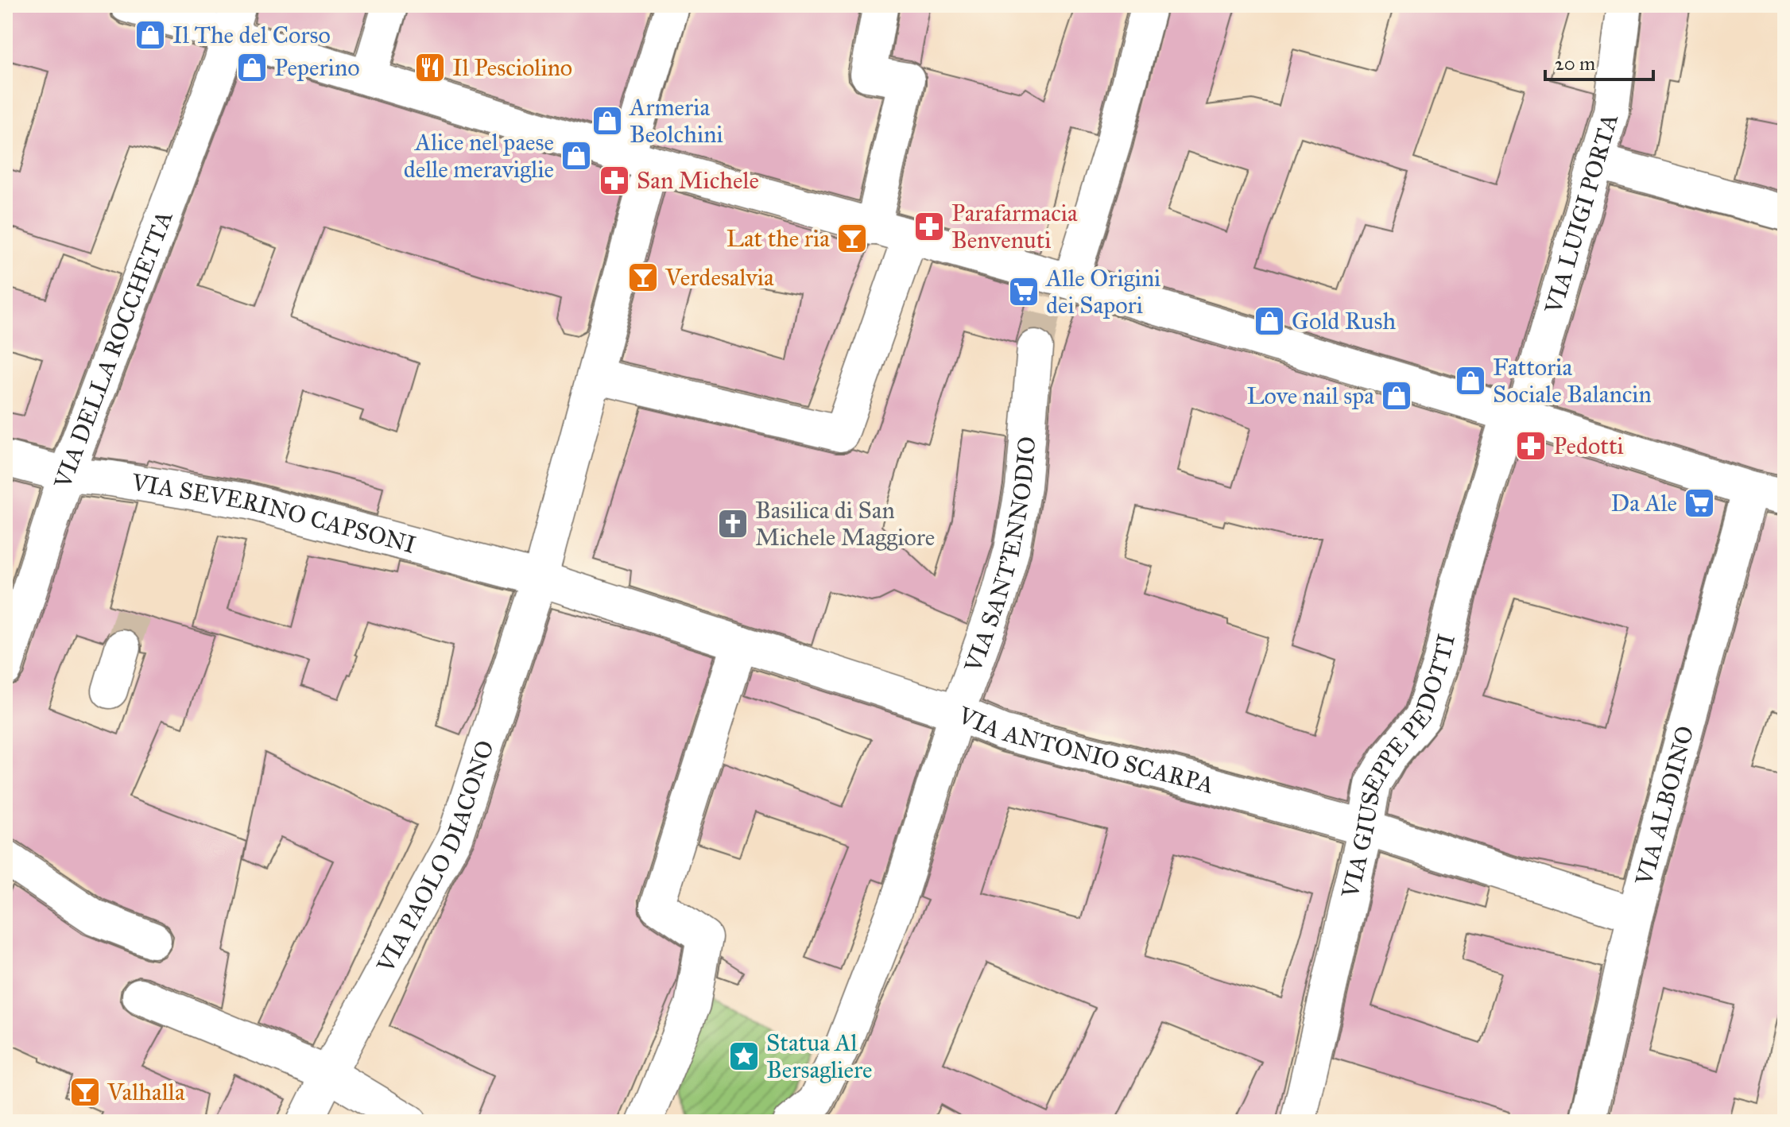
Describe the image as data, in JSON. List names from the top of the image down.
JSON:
{
  "streets": {
    "street": [
      "VIA LUIGI PORTA",
      "VIA DELLA ROCCHETTA",
      "VIA SEVERINO CAPSONI",
      "VIA SANT'ENNODIO",
      "VIA ANTONIO SCARPA",
      "VIA GIUSEPPE PEDOTTI",
      "VIA ALBOINO",
      "VIA PAOLO DIACONO"
    ]
  },
  "crossings": [
    ["VIA LUIGI PORTA", "VIA GIUSEPPE PEDOTTI"],
    ["VIA DELLA ROCCHETTA", "VIA SEVERINO CAPSONI"],
    ["VIA SEVERINO CAPSONI", "VIA ANTONIO SCARPA"],
    ["VIA SEVERINO CAPSONI", "VIA PAOLO DIACONO"],
    ["VIA SANT'ENNODIO", "VIA ANTONIO SCARPA"],
    ["VIA ANTONIO SCARPA", "VIA GIUSEPPE PEDOTTI"],
    ["VIA ANTONIO SCARPA", "VIA ALBOINO"],
    ["VIA ANTONIO SCARPA", "VIA PAOLO DIACONO"]
  ],
  "places": {
    "shop": [
      "Il The del Corso",
      "Peperino",
      "Armeria Beolchini",
      "Alice nel paese delle meraviglie",
      "Gold Rush",
      "Fattoria Sociale Balancin",
      "Love nail spa"
    ],
    "restaurant": ["Il Pesciolino"],
    "pharmacy": ["San Michele", "Parafarmacia Benvenuti", "Pedotti"],
    "bar": ["Lat the ria", "Verdesalvia", "Valhalla"],
    "supermarket": ["Alle Origini dei Sapori", "Da Ale"],
    "church": ["Basilica di San Michele Maggiore"],
    "place": ["Statua Al Bersagliere"]
  },
  "scale_bar": "20 m"
}
